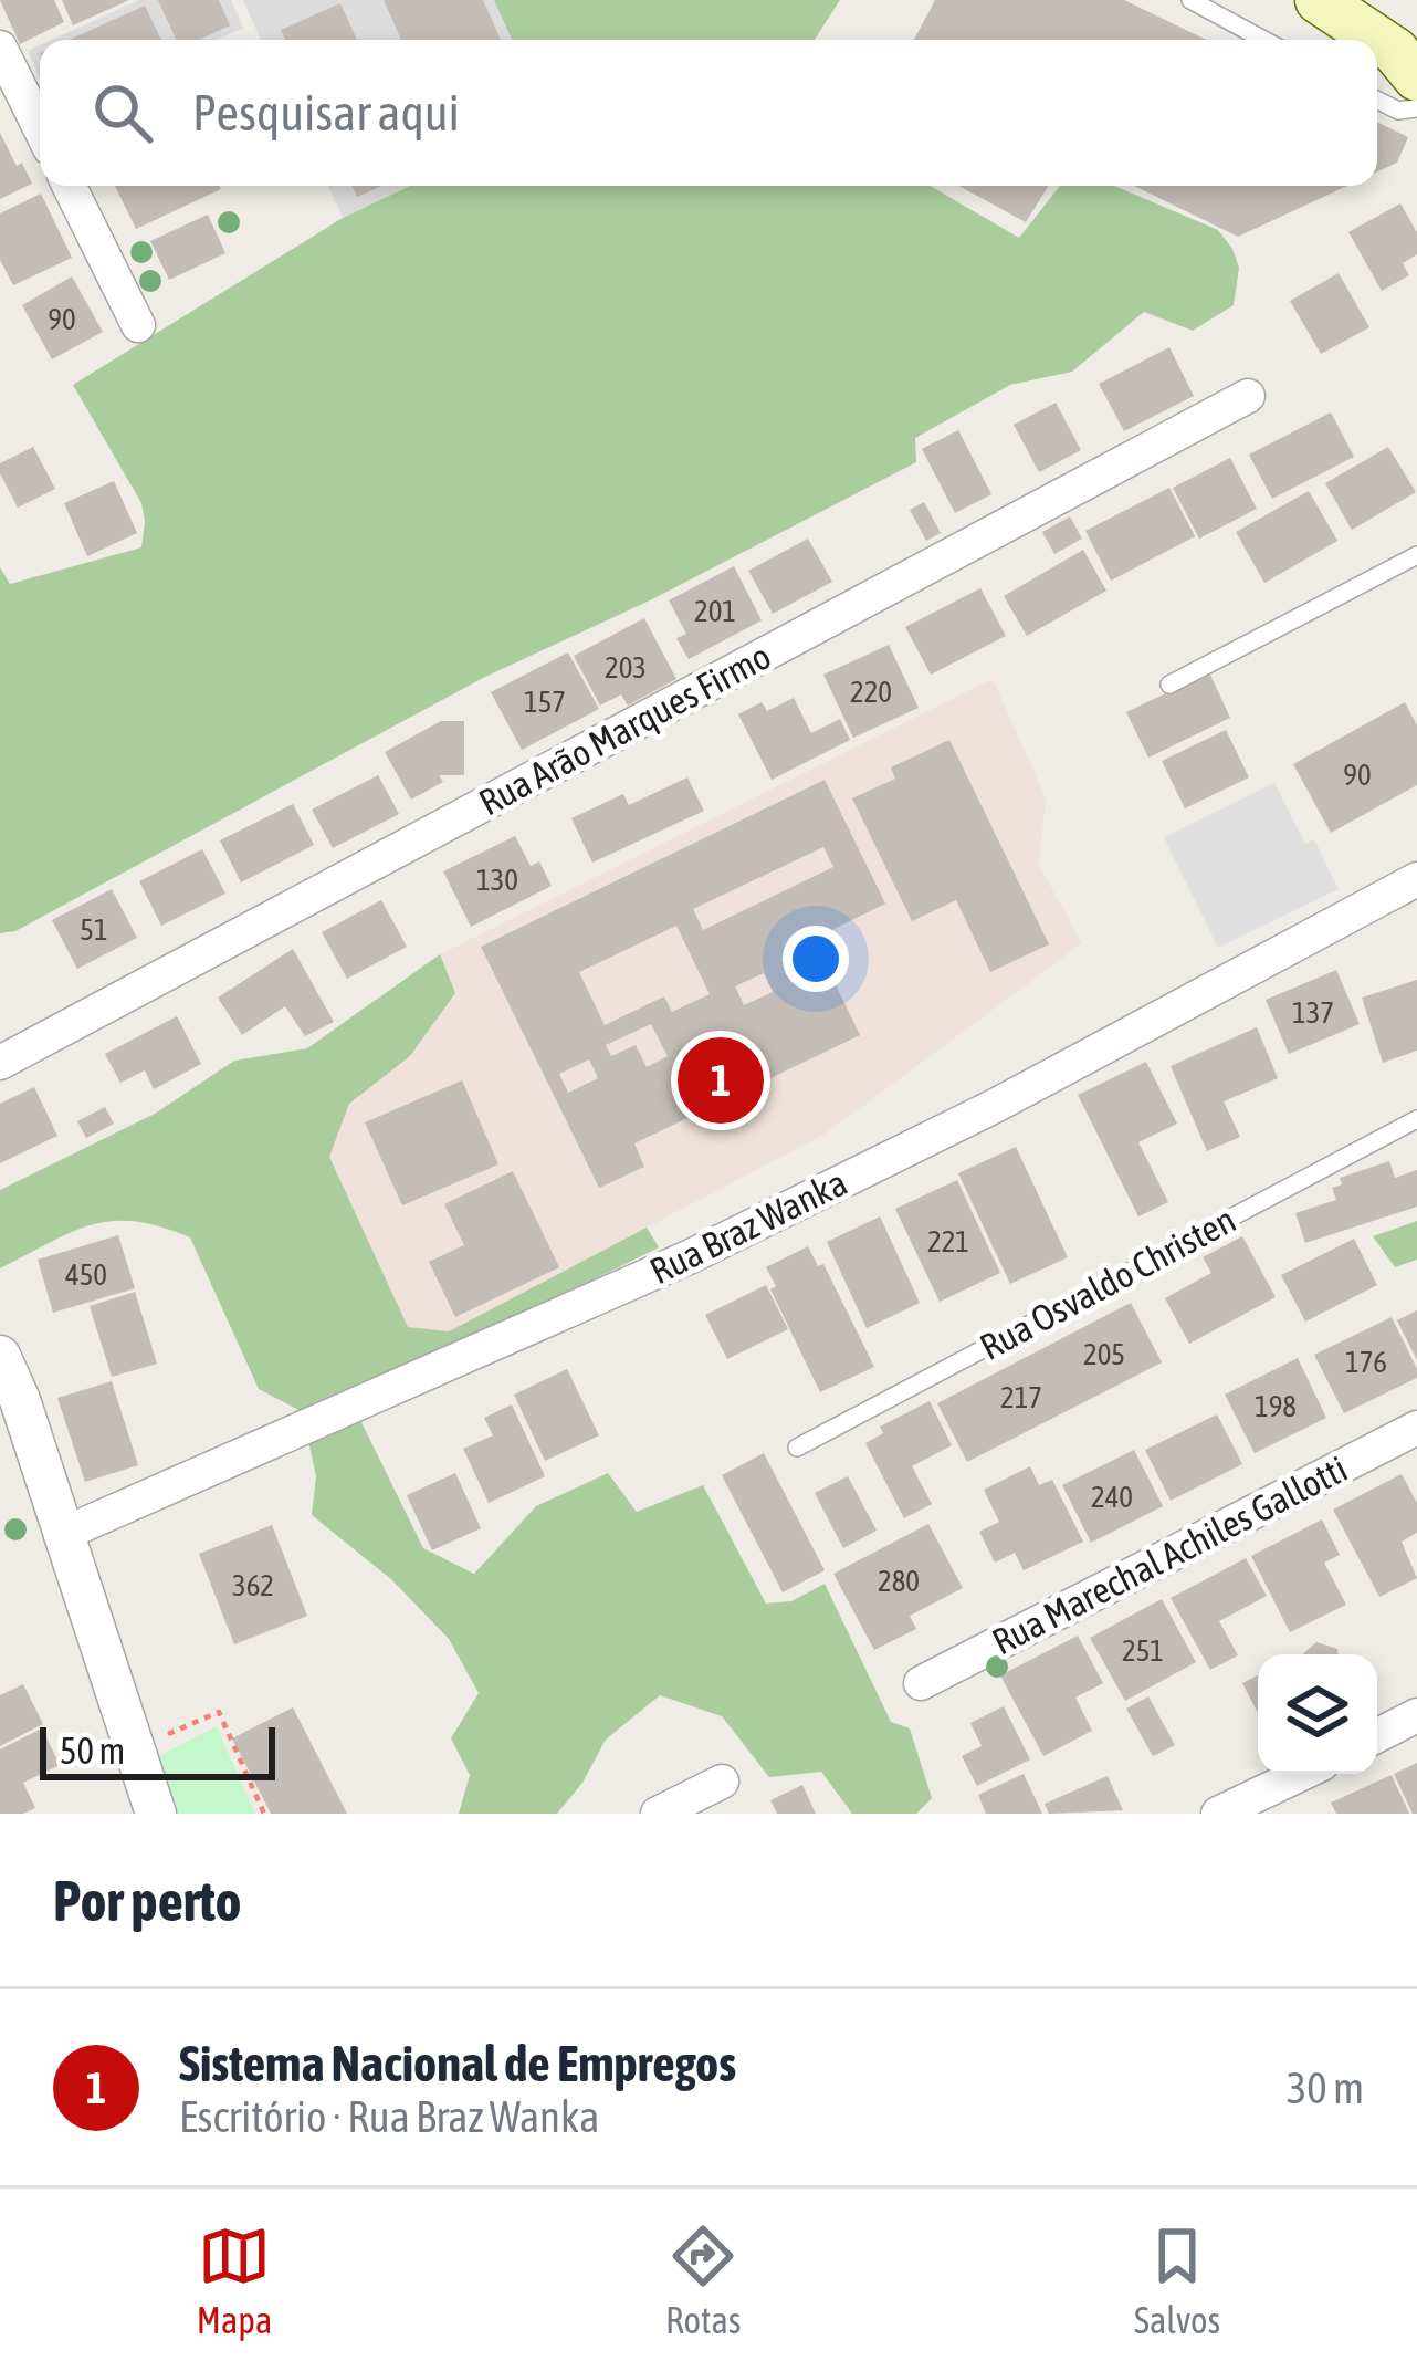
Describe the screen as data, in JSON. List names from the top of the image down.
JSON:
{
  "streets": {
    "street": ["Rua Arão Marques Firmo", "Rua Braz Wanka", "Rua Marechal Achiles Gallotti"],
    "lane": ["Rua Osvaldo Christen"]
  },
  "house_numbers": [
    "90",
    "201",
    "203",
    "220",
    "157",
    "90",
    "130",
    "51",
    "137",
    "221",
    "450",
    "205",
    "176",
    "217",
    "198",
    "240",
    "280",
    "362",
    "251"
  ],
  "scale_bar": "50 m",
  "page": {
    "search": "Pesquisar aqui",
    "pins": "1",
    "scale": "50 m",
    "heading": "Por perto",
    "list": [
      {
        "mark": "1",
        "name": "Sistema Nacional de Empregos",
        "note": "Escritório · Rua Braz Wanka",
        "value": "30 m"
      }
    ],
    "nav": ["Mapa", "Rotas", "Salvos"]
  }
}
